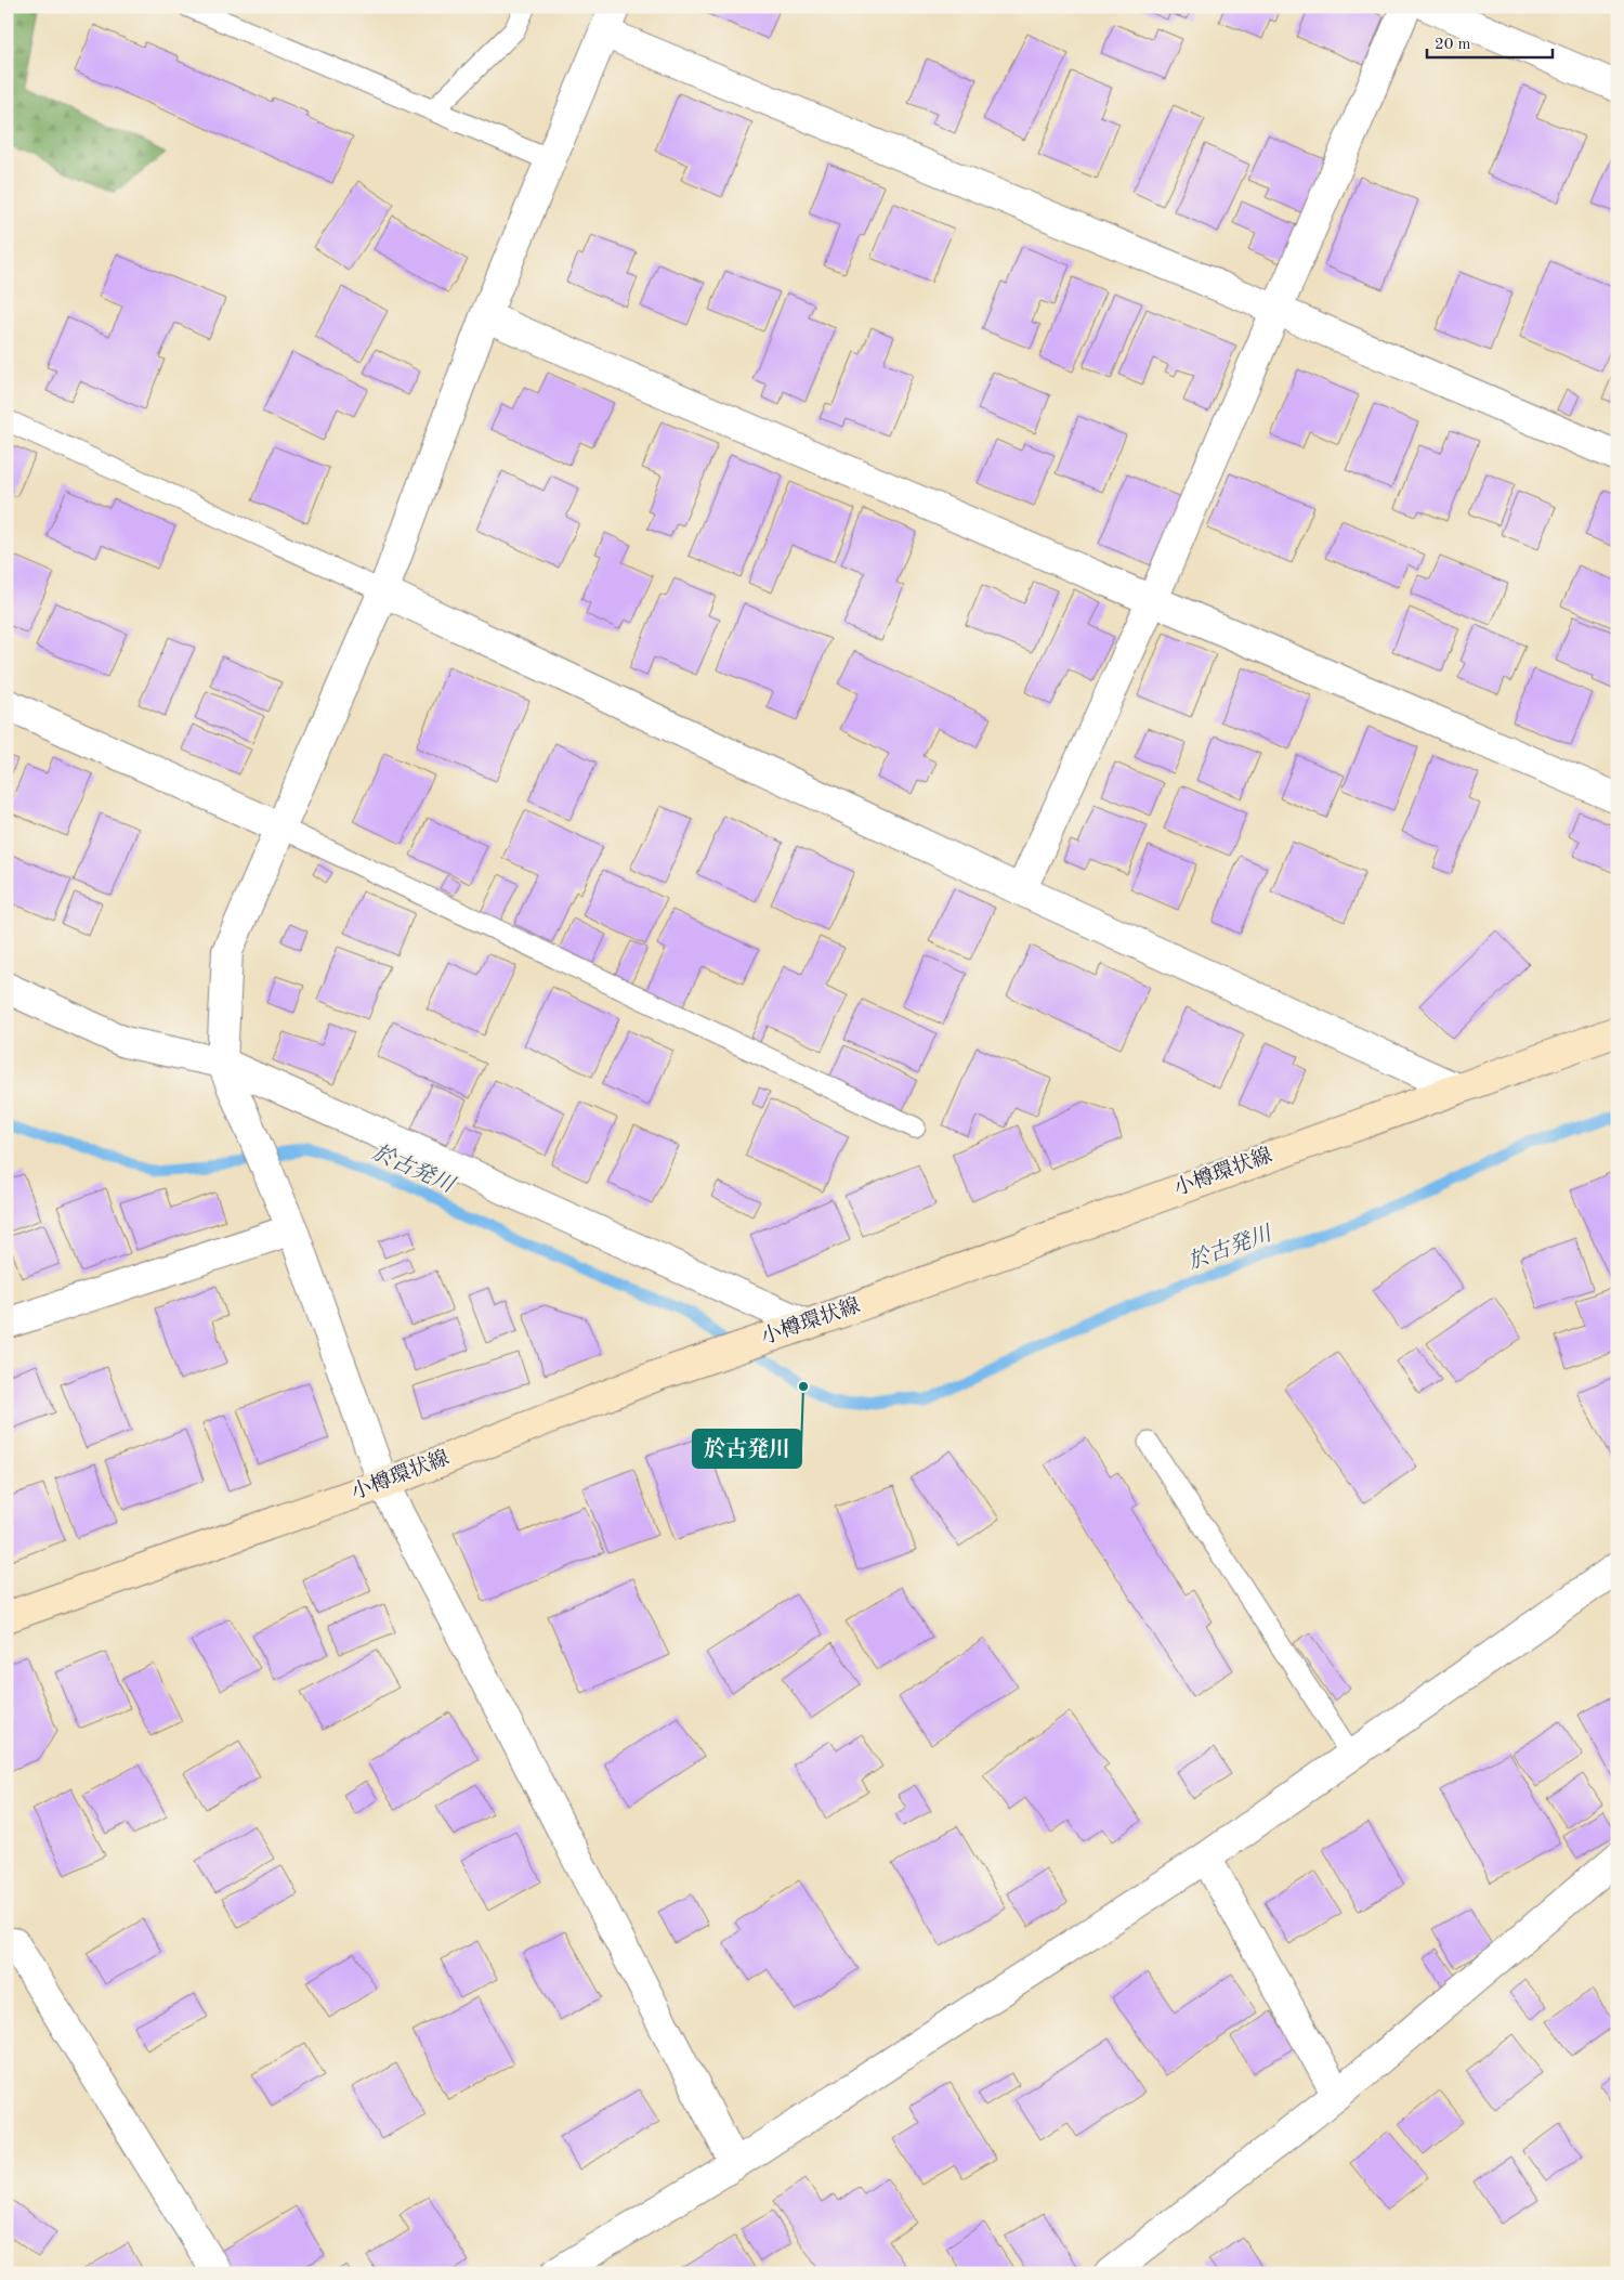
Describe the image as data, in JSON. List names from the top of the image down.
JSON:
{
  "streets": {
    "main road": ["小樽環状線"]
  },
  "water": ["於古発川"],
  "places": ["於古発川"],
  "scale_bar": "20 m"
}
